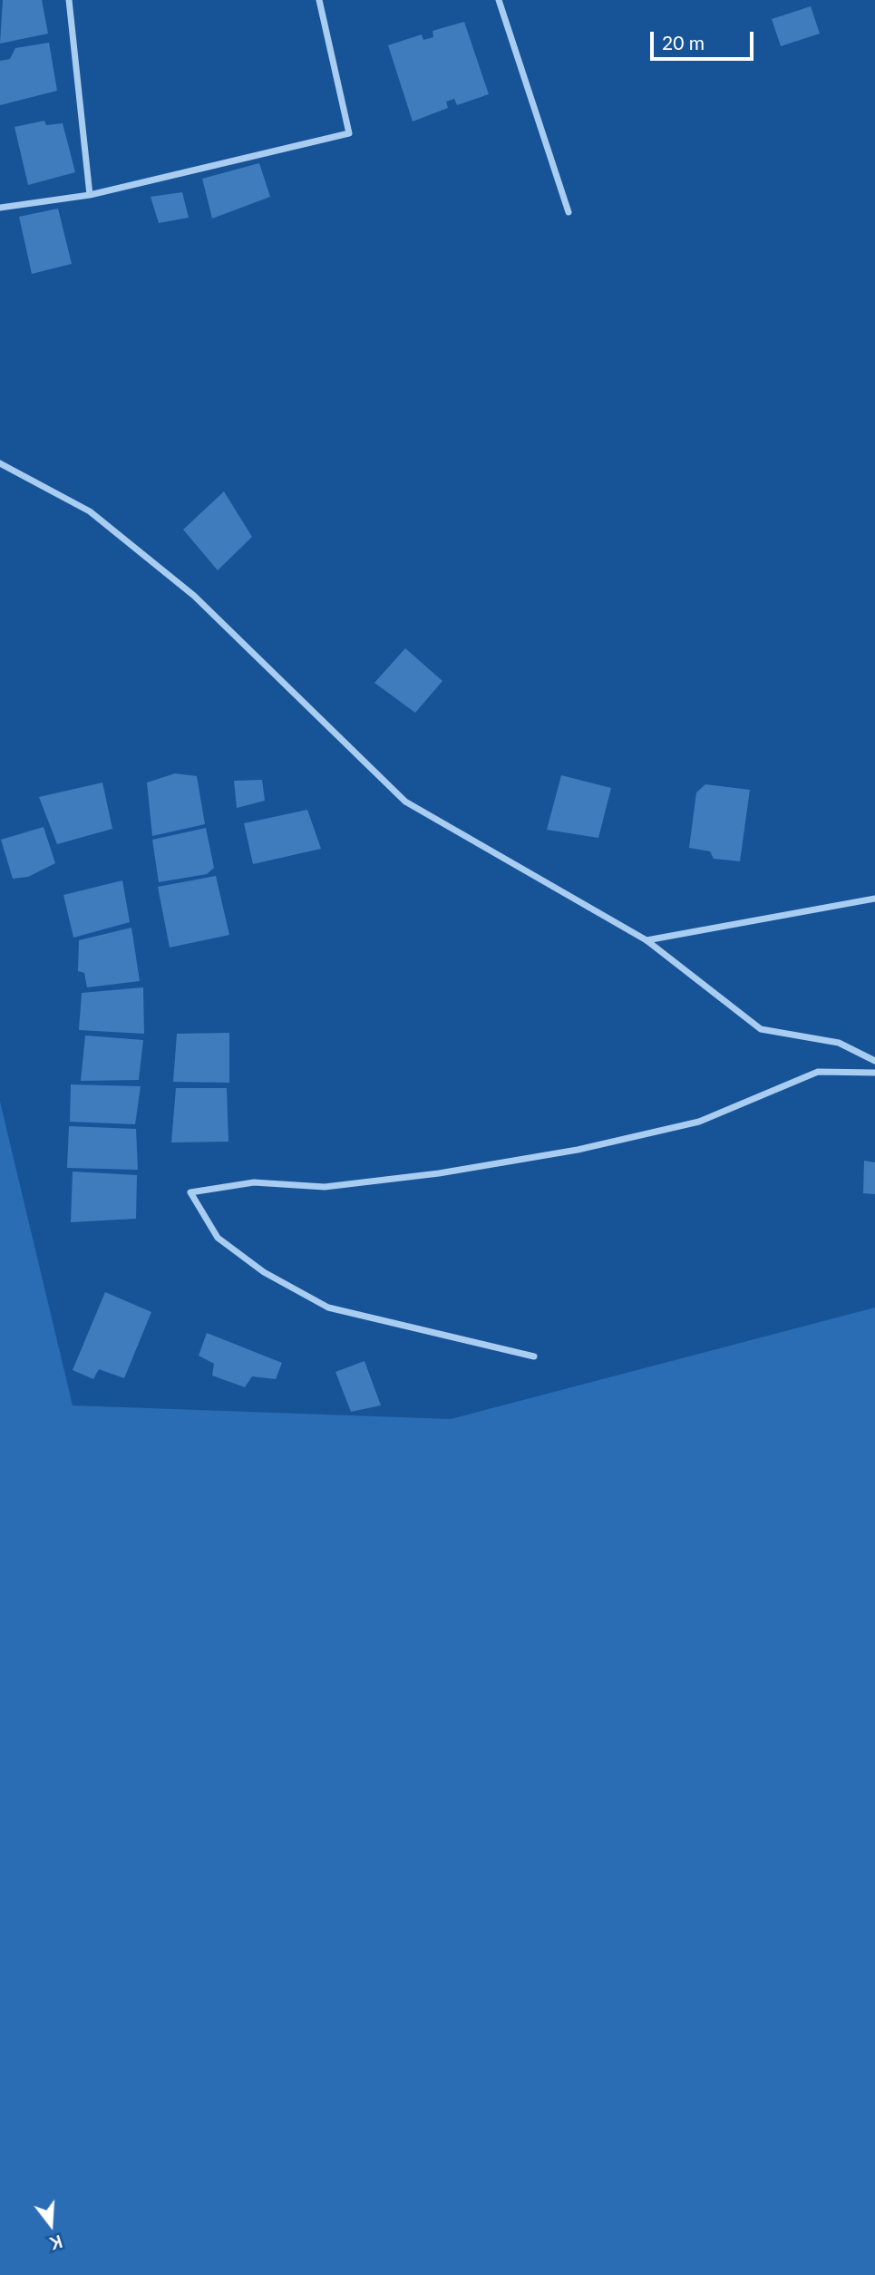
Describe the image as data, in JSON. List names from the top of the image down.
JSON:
{
  "scale_bar": "20 m",
  "north": "bottom"
}
